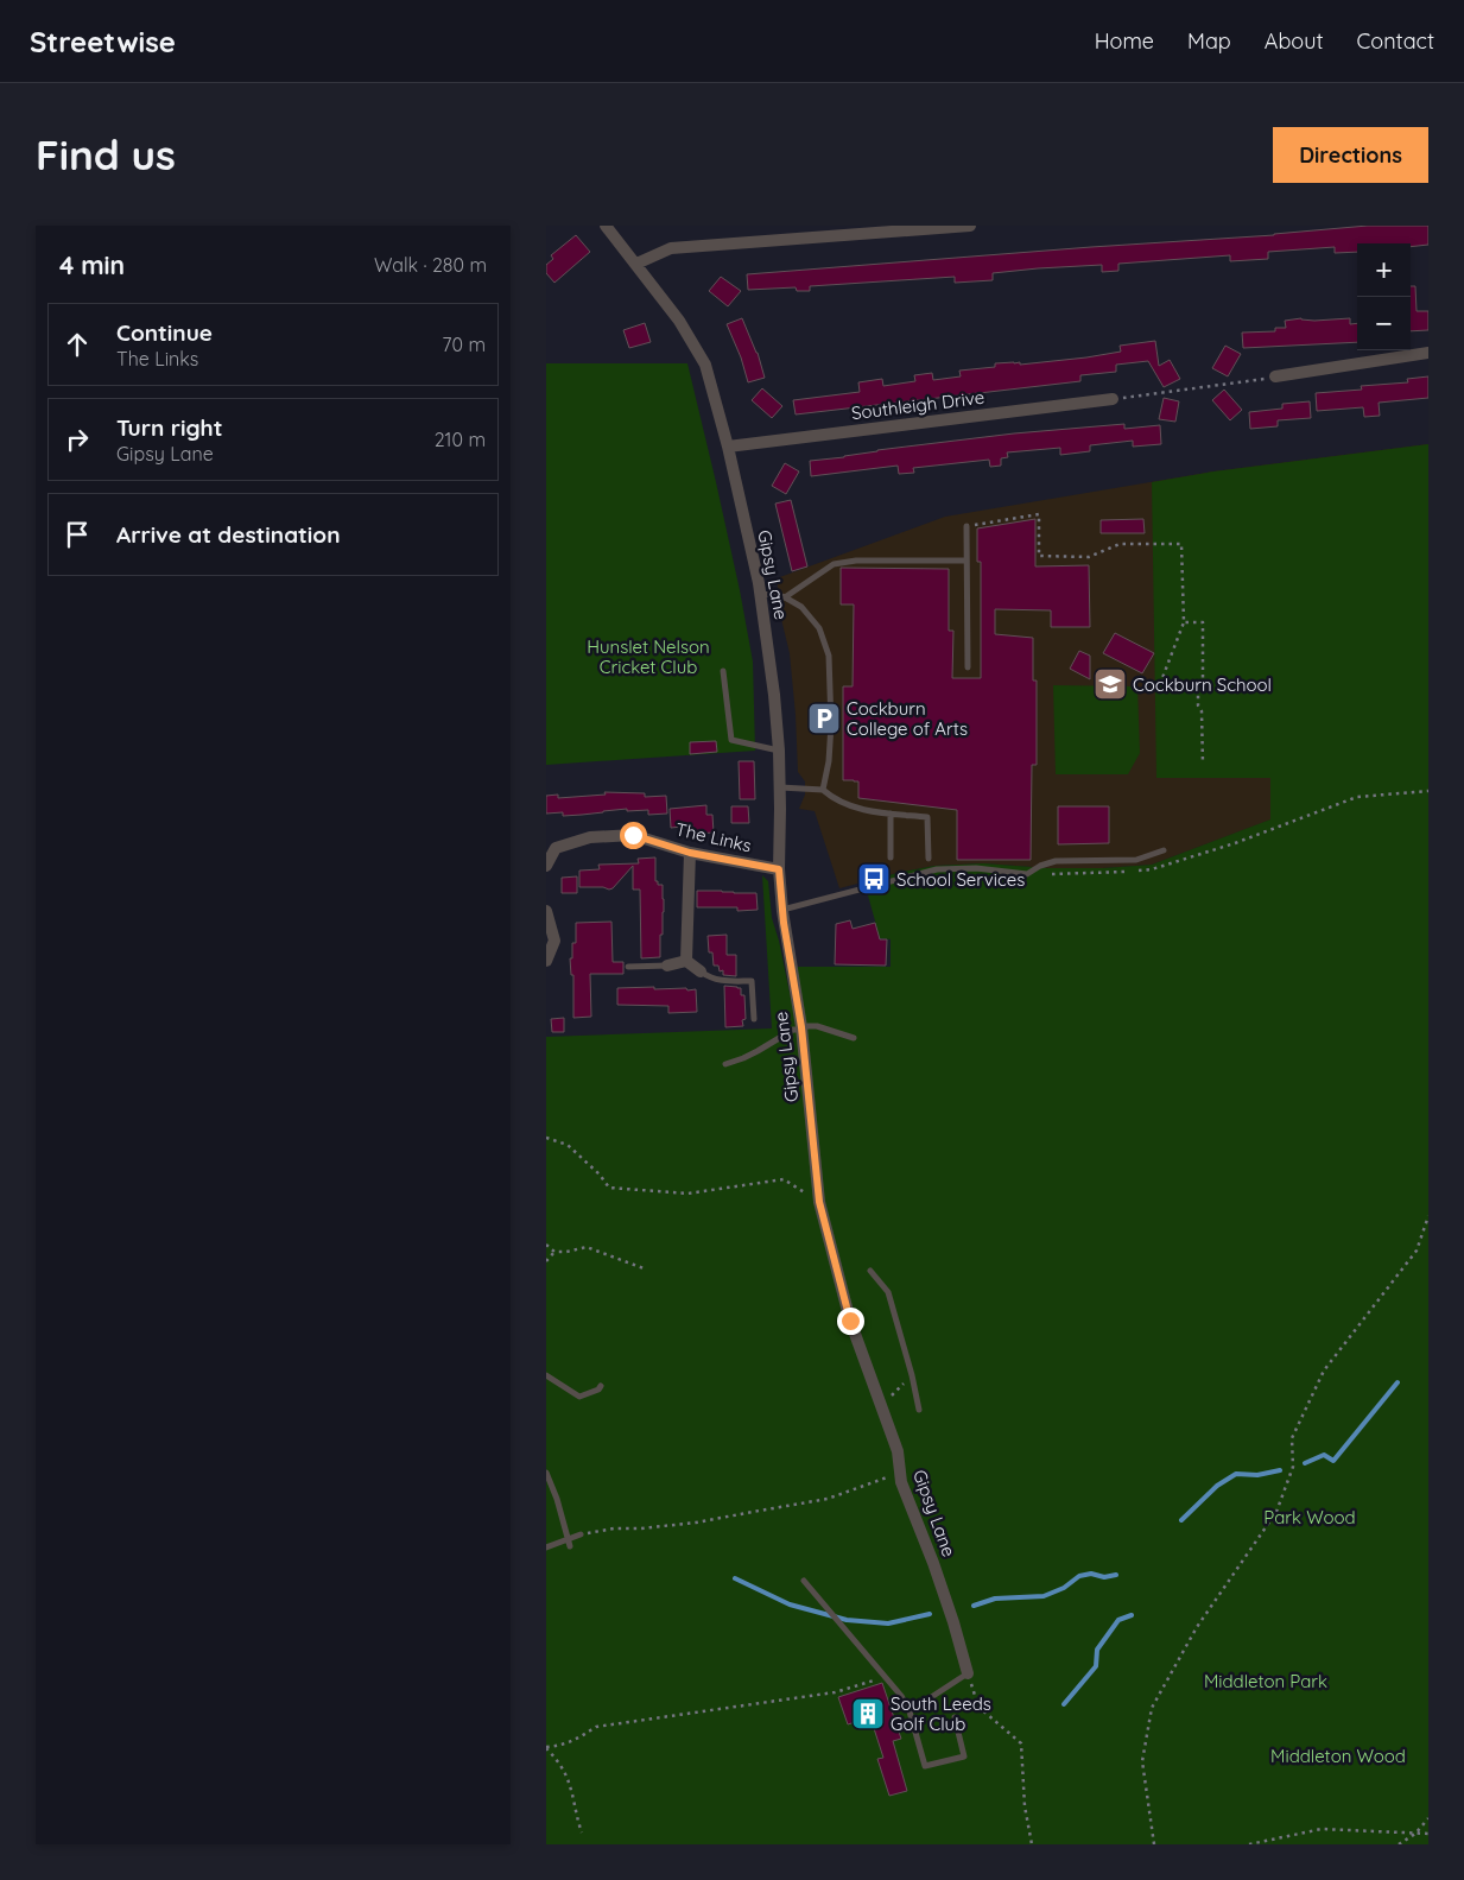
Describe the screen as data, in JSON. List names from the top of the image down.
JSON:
{
  "streets": {
    "street": ["Southleigh Drive", "Gipsy Lane", "The Links"]
  },
  "crossings": [
    ["Southleigh Drive", "Gipsy Lane"],
    ["Gipsy Lane", "The Links"]
  ],
  "parks": [
    "Hunslet Nelson Cricket Club",
    "Park Wood",
    "Middleton Park",
    "Middleton Wood"
  ],
  "places": {
    "school or university": ["Cockburn School"],
    "parking": ["Cockburn College of Arts"],
    "bus stop": ["School Services"],
    "building": ["South Leeds Golf Club"]
  },
  "page": {
    "header": "Streetwise",
    "nav": [
      "Home",
      "Map",
      "About",
      "Contact"
    ],
    "buttons": "Directions",
    "title": "Find us",
    "heading": ["4 min", "Walk · 280 m"],
    "map_buttons": ["+", "−"],
    "list": [
      ["Continue", "The Links", "70 m"],
      ["Turn right", "Gipsy Lane", "210 m"],
      "Arrive at destination"
    ]
  }
}
